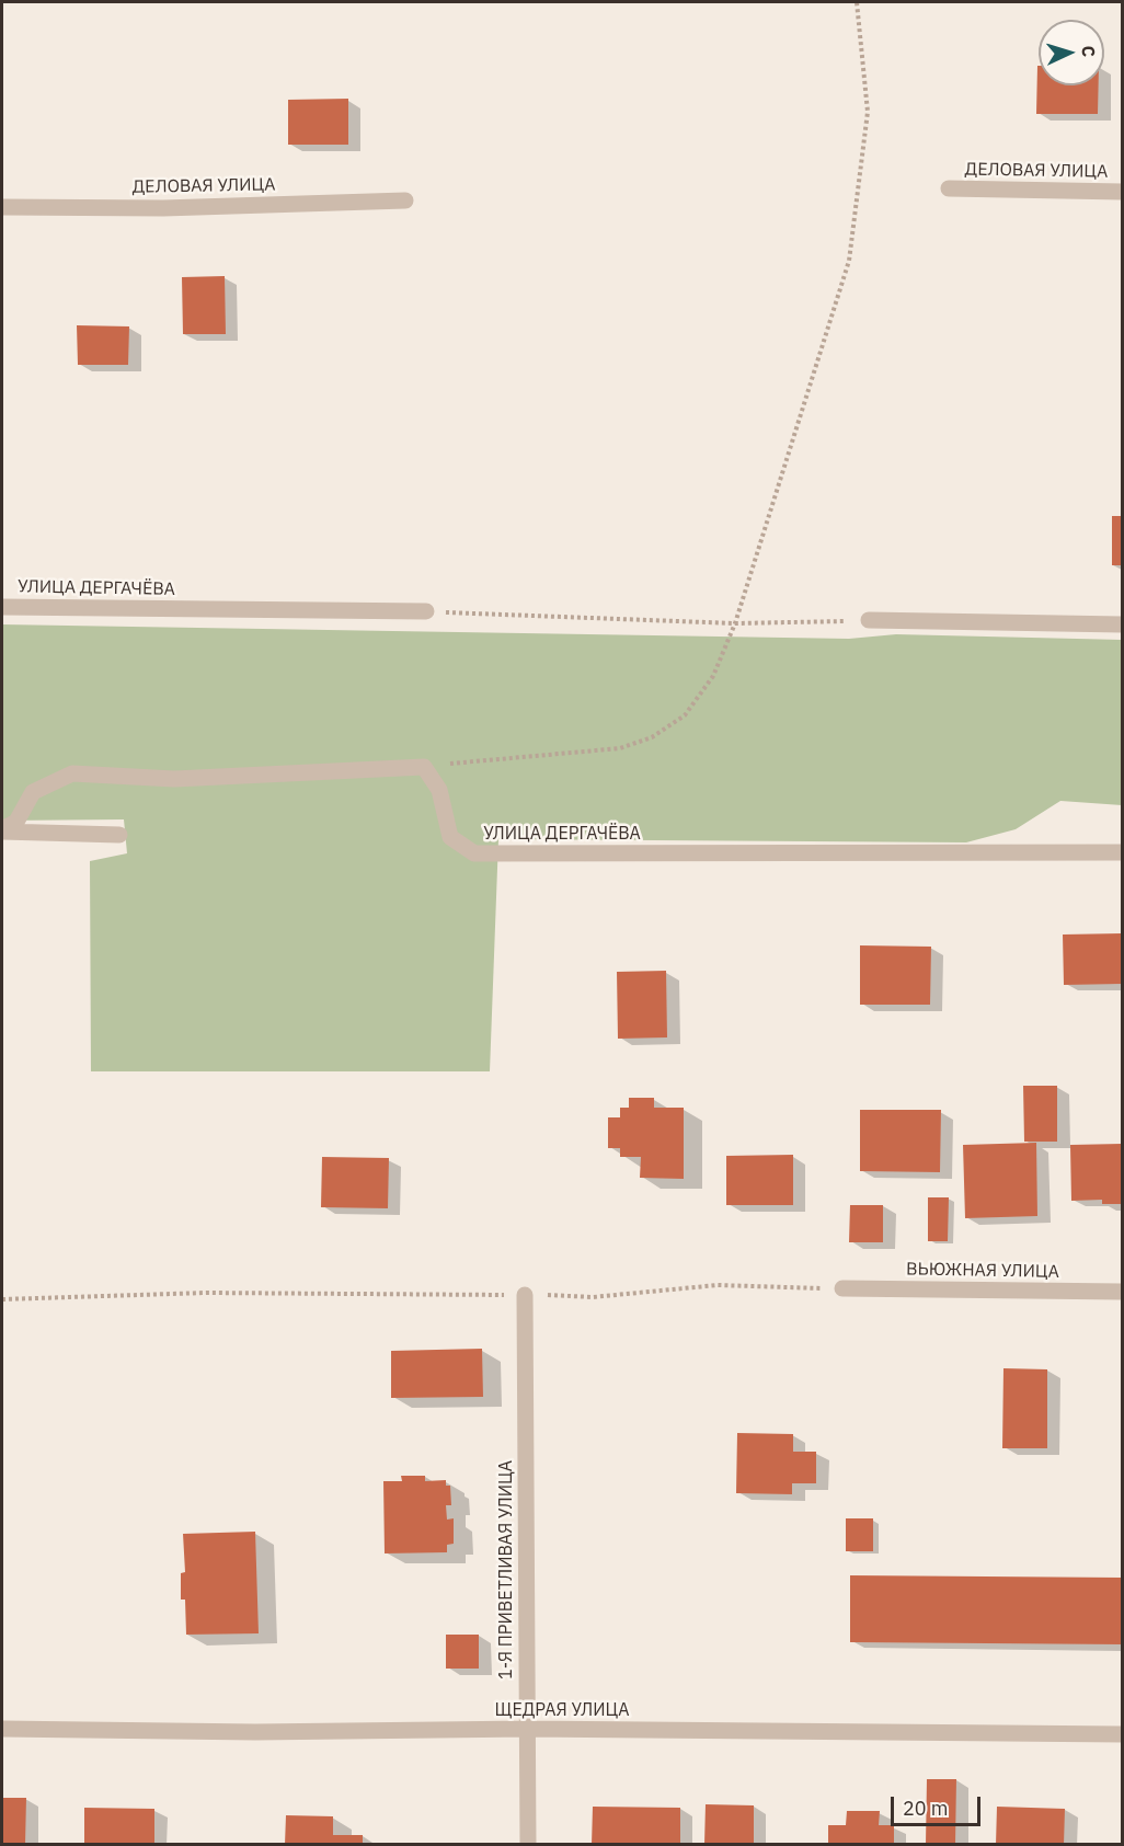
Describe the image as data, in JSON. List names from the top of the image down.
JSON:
{
  "streets": {
    "street": [
      "ДЕЛОВАЯ УЛИЦА",
      "УЛИЦА ДЕРГАЧЁВА",
      "ВЬЮЖНАЯ УЛИЦА",
      "1-Я ПРИВЕТЛИВАЯ УЛИЦА",
      "ЩЕДРАЯ УЛИЦА"
    ]
  },
  "crossings": [
    ["1-Я ПРИВЕТЛИВАЯ УЛИЦА", "ЩЕДРАЯ УЛИЦА"]
  ],
  "scale_bar": "20 m",
  "north": "right"
}
